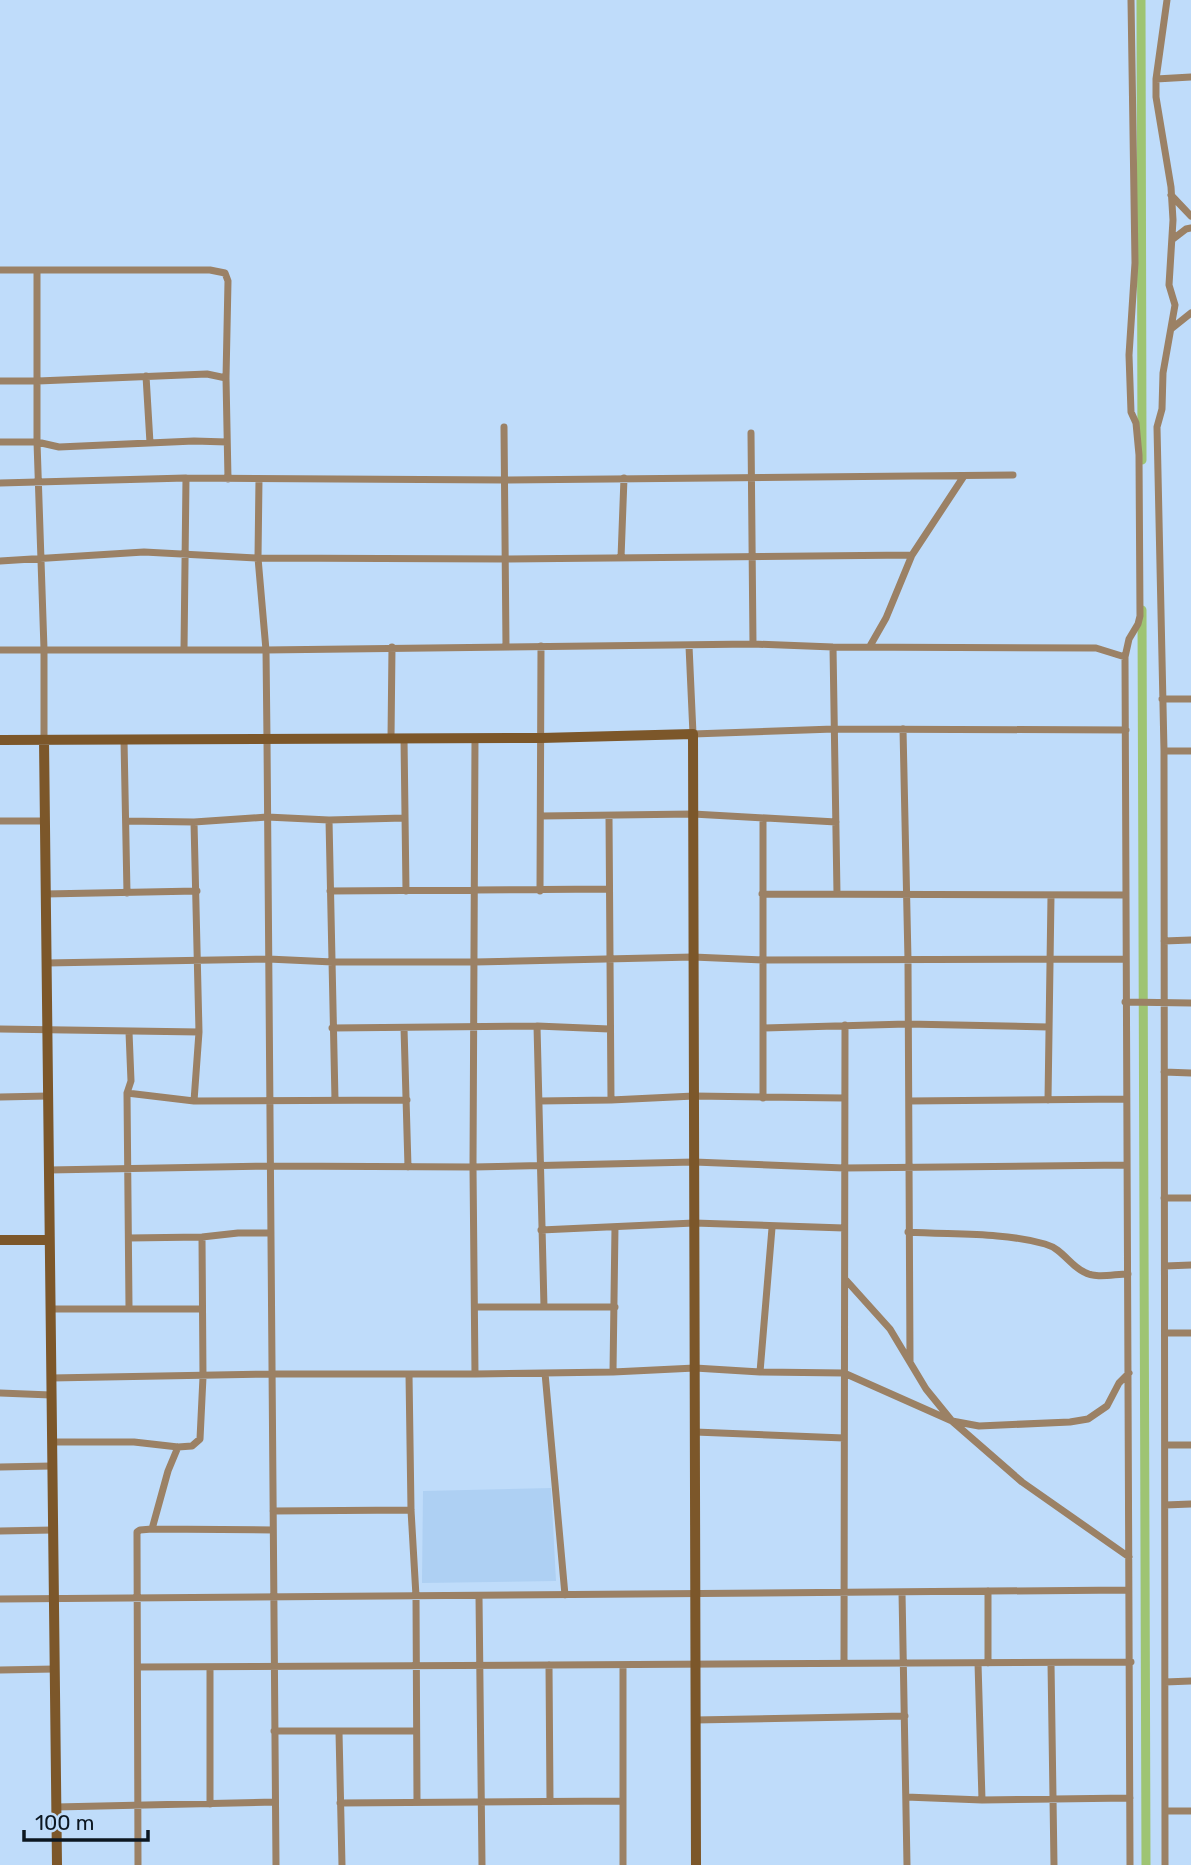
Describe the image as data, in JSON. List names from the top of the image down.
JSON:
{
  "scale_bar": "100 m"
}
